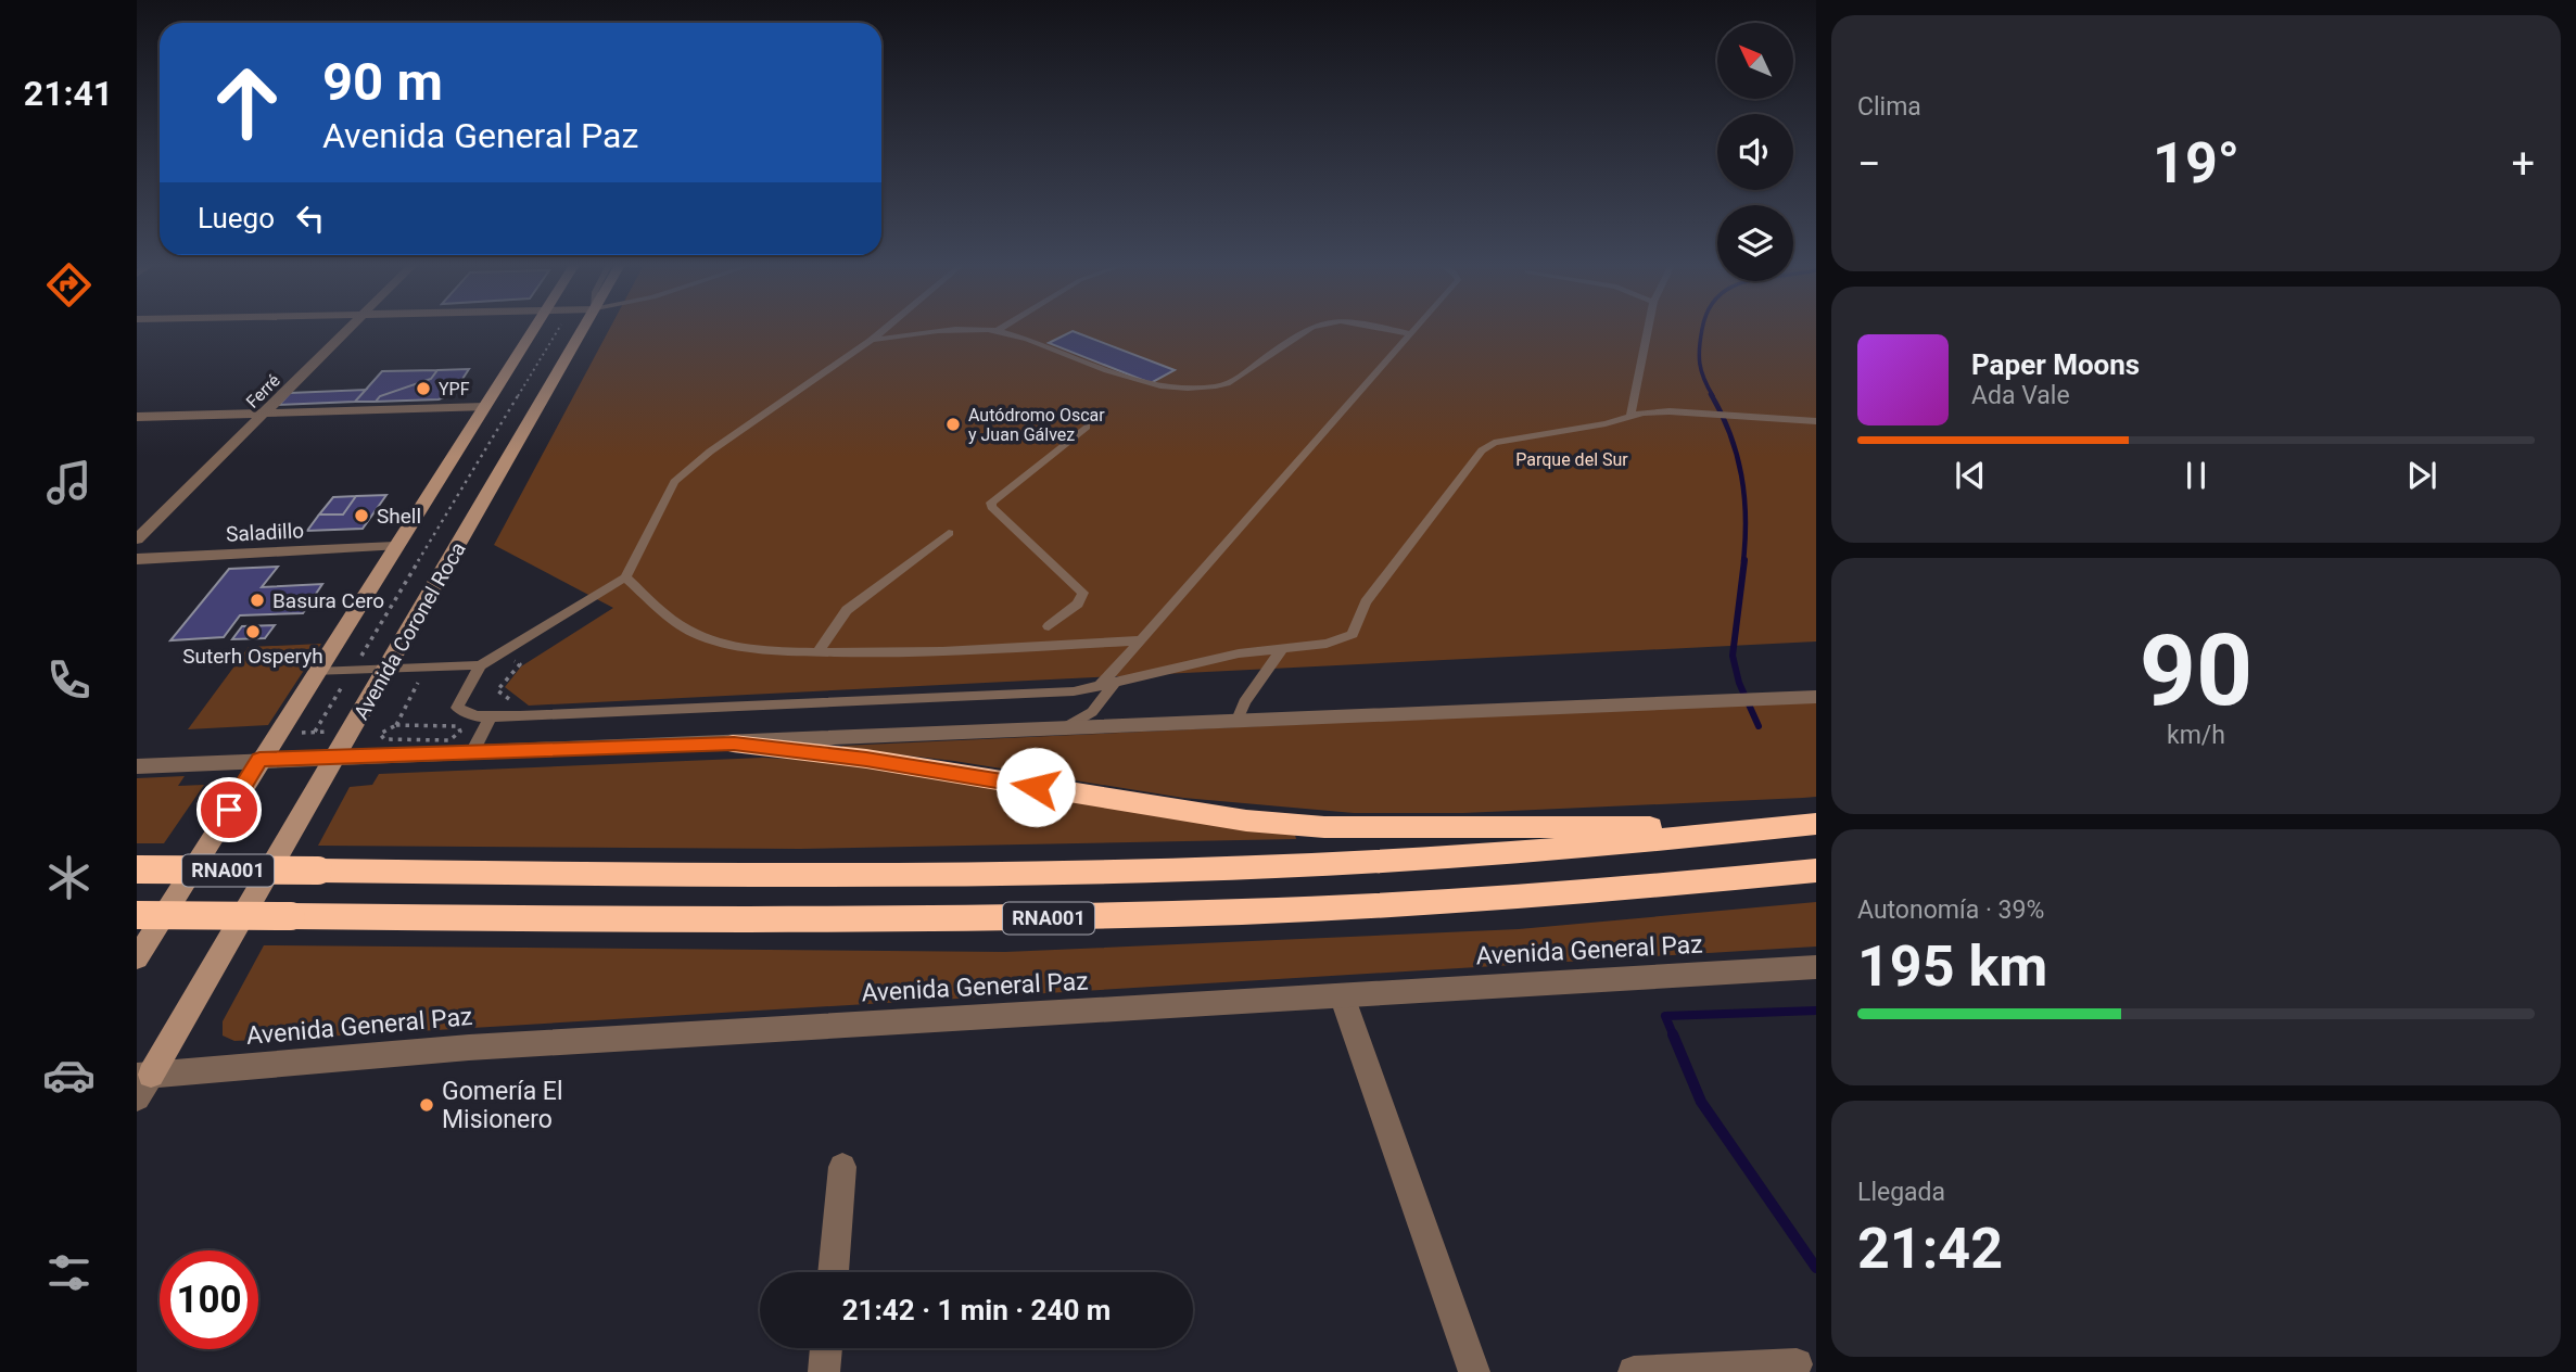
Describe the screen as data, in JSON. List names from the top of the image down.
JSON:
{
  "streets": {
    "highway": ["RNA001"],
    "main road": ["Avenida Coronel Roca"],
    "street": ["Ferré", "Saladillo", "Avenida General Paz"]
  },
  "crossings": [
    ["Avenida Coronel Roca", "Avenida General Paz"]
  ],
  "parks": ["Parque del Sur"],
  "places": [
    "YPF",
    "Autódromo Oscar y Juan Gálvez",
    "Shell",
    "Basura Cero",
    "Suterh Osperyh",
    "Gomería El Misionero"
  ],
  "north": "top left",
  "page": {
    "tabs": "21:41",
    "tile": [
      "Clima",
      ["90", "km/h"],
      ["Autonomía · 39%", "195 km"],
      ["Llegada", "21:42"]
    ],
    "turn": ["90 m", "Avenida General Paz"],
    "heat": ["−", "19°", "+"],
    "then": "Luego",
    "song": ["Paper Moons", "Ada Vale"],
    "limit": "100",
    "trip": "21:42 · 1 min · 240 m"
  }
}
